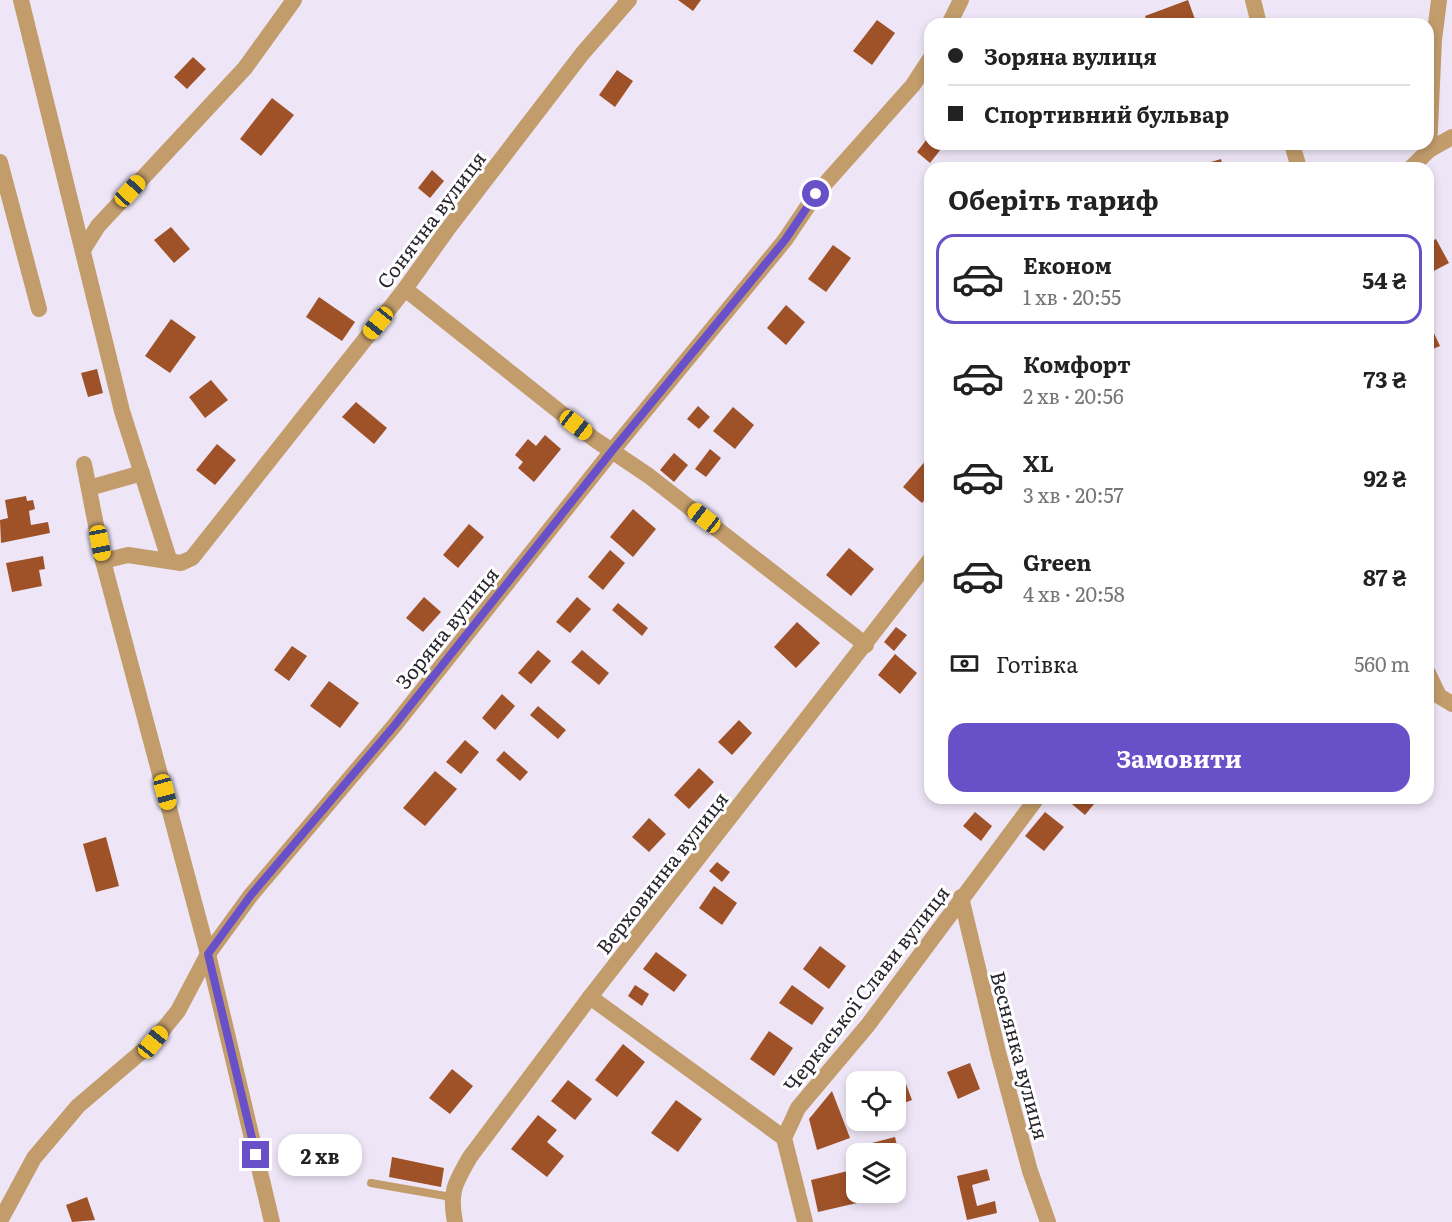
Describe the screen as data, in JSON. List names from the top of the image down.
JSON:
{
  "streets": {
    "street": [
      "Сонячна вулиця",
      "Зоряна вулиця",
      "Верховинна вулиця",
      "Черкаської Слави вулиця",
      "Веснянка вулиця"
    ]
  },
  "crossings": [
    ["Черкаської Слави вулиця", "Веснянка вулиця"]
  ],
  "page": {
    "banner": ["Зоряна вулиця", "Спортивний бульвар"],
    "heading": "Оберіть тариф",
    "list": [
      {
        "name": "Економ",
        "note": "1 хв · 20:55",
        "value": "54 ₴"
      },
      {
        "name": "Комфорт",
        "note": "2 хв · 20:56",
        "value": "73 ₴"
      },
      {
        "name": "XL",
        "note": "3 хв · 20:57",
        "value": "92 ₴"
      },
      {
        "name": "Green",
        "note": "4 хв · 20:58",
        "value": "87 ₴"
      }
    ],
    "pay": ["Готівка", "560 m"],
    "buttons": "Замовити",
    "bubble": "2 хв"
  }
}
